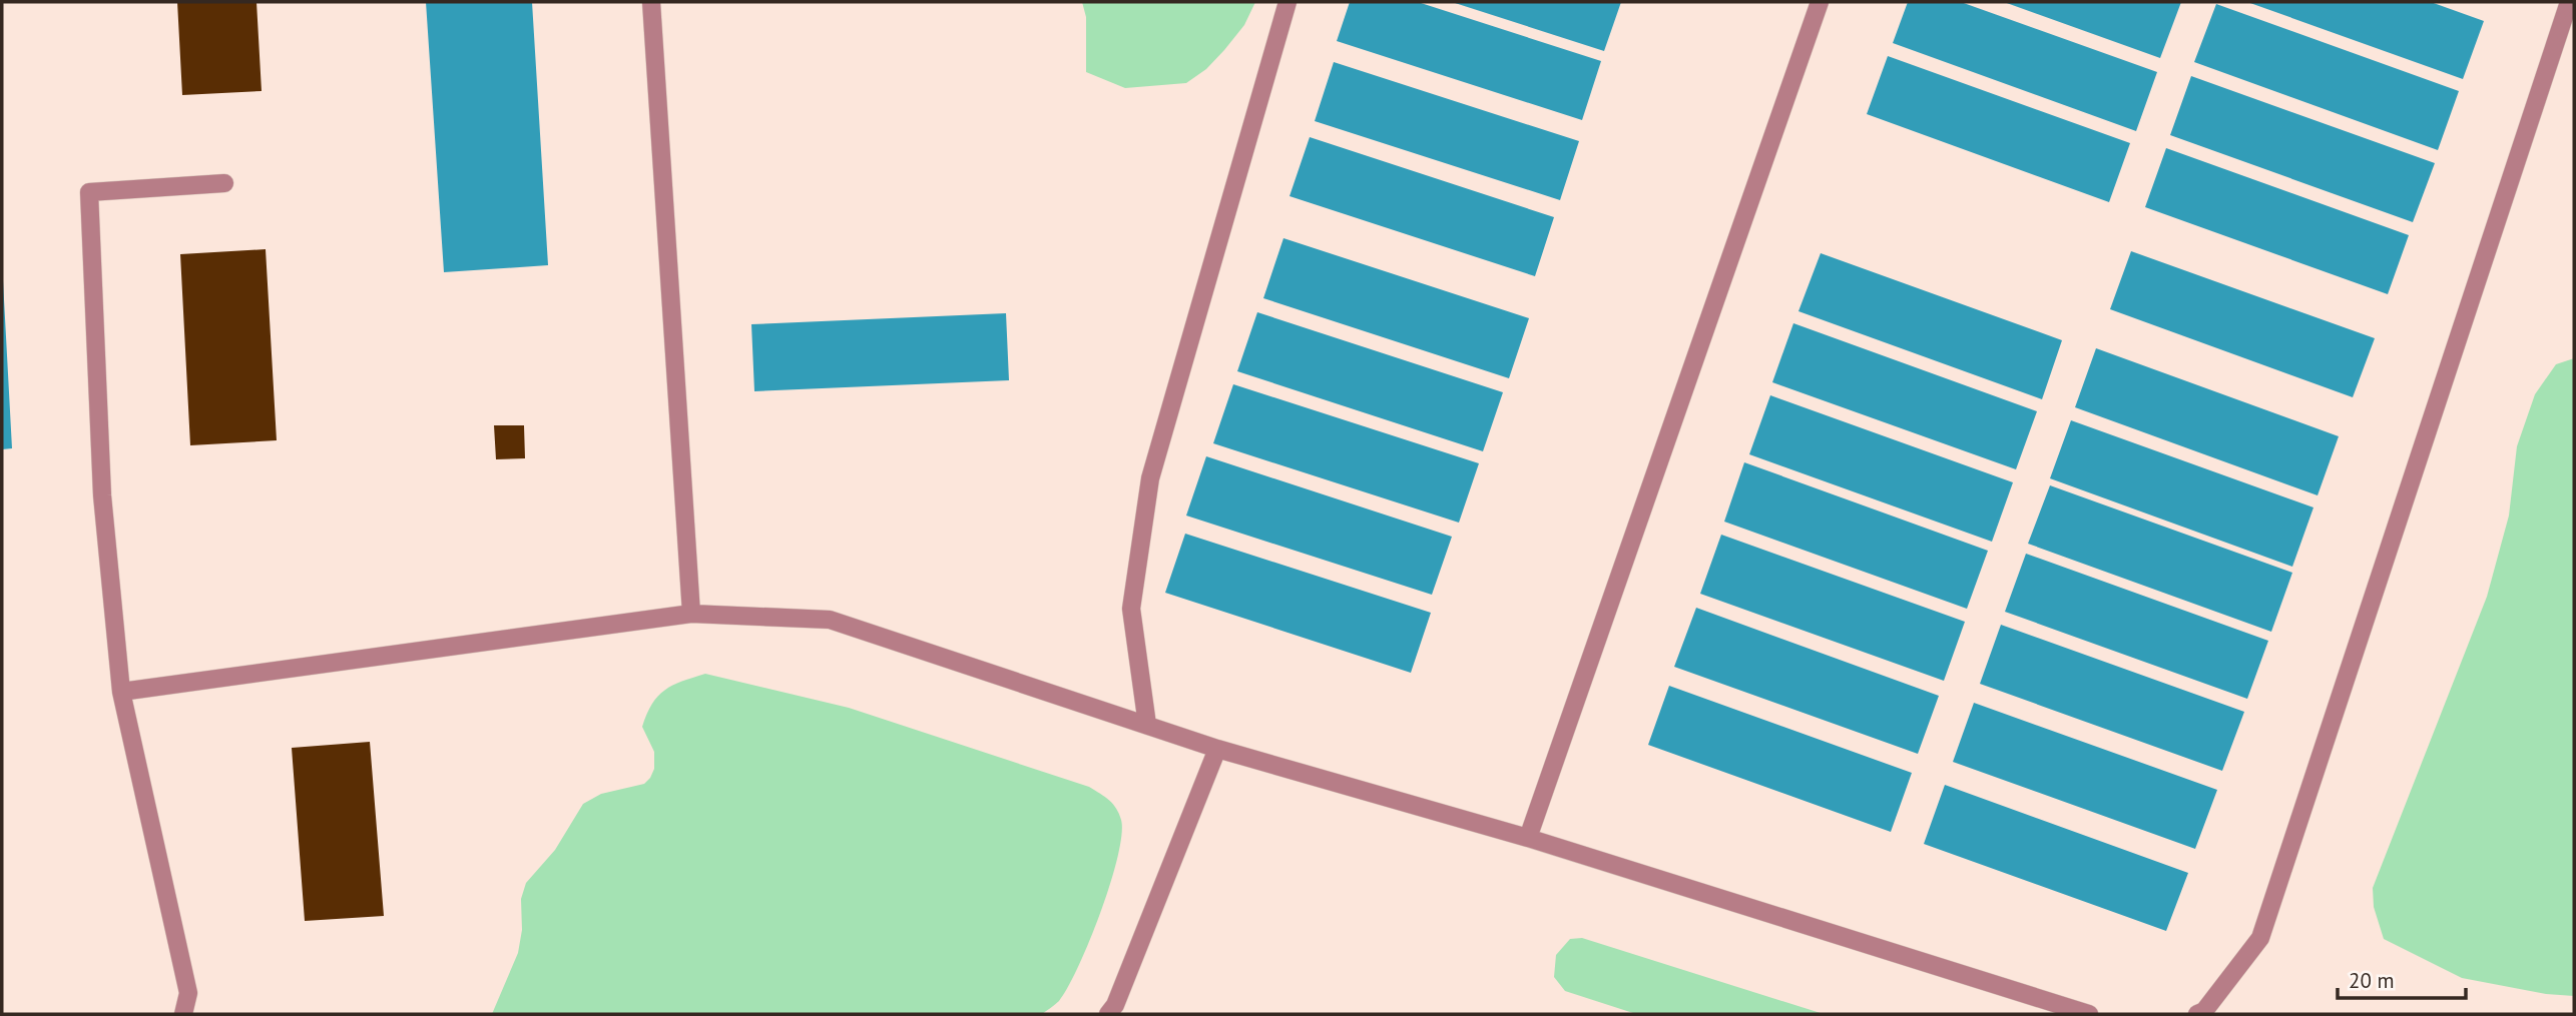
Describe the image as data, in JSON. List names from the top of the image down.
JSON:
{
  "scale_bar": "20 m"
}
